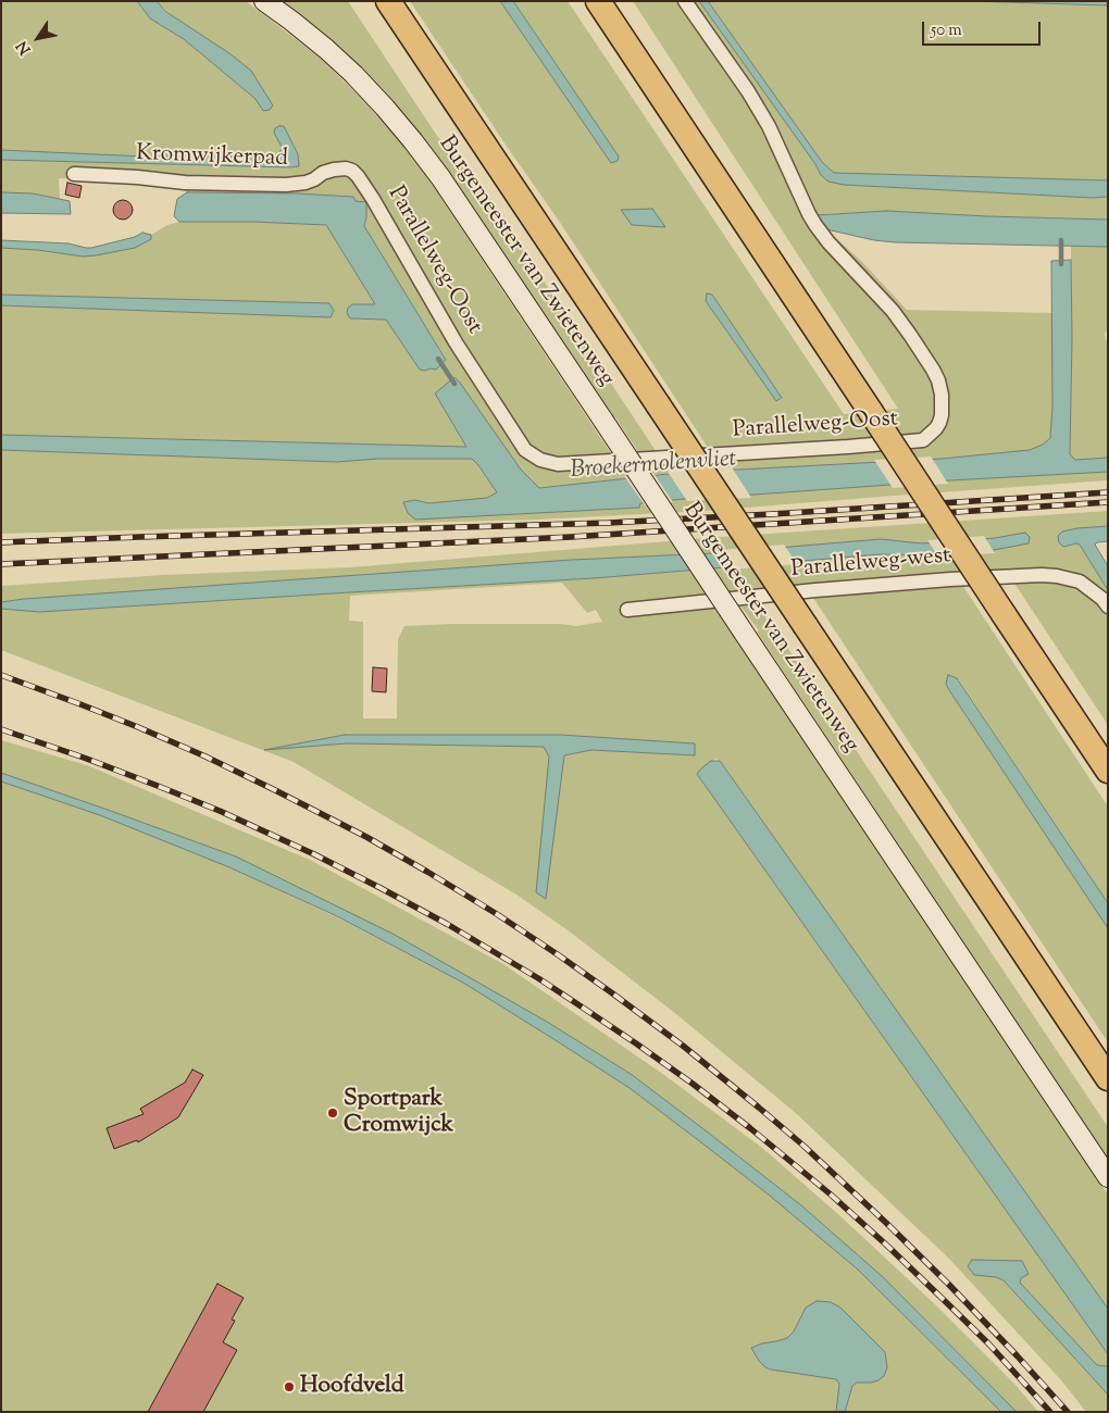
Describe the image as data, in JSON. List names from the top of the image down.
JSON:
{
  "streets": {
    "main road": ["Burgemeester van Zwietenweg"],
    "street": ["Kromwijkerpad", "Parallelweg-Oost", "Parallelweg-west"]
  },
  "crossings": [
    ["Kromwijkerpad", "Parallelweg-Oost"]
  ],
  "water": ["Broekermolenvliet"],
  "places": ["Sportpark Cromwijck", "Hoofdveld"],
  "scale_bar": "50 m",
  "north": "bottom left"
}
